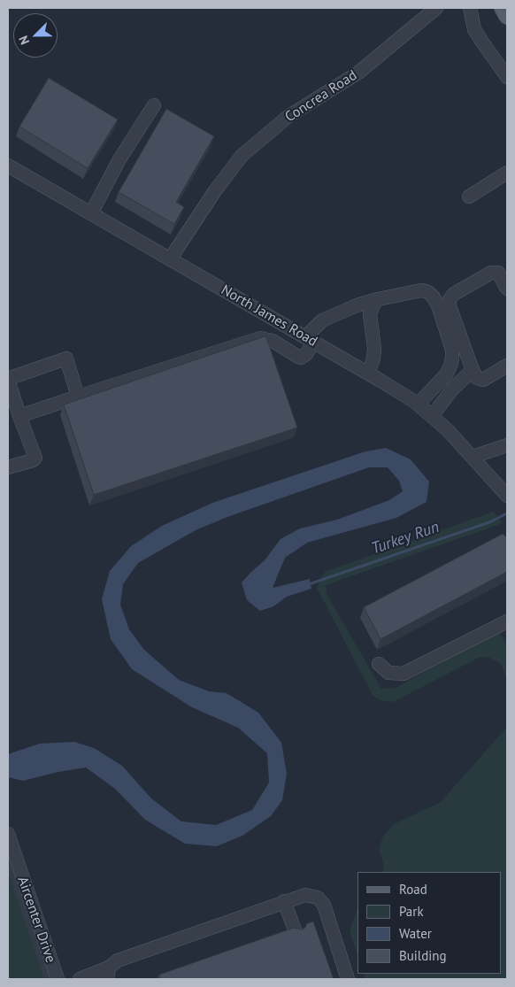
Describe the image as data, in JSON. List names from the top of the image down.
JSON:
{
  "streets": {
    "street": ["Concrea Road", "North James Road", "Aircenter Drive"]
  },
  "crossings": [
    ["Concrea Road", "North James Road"]
  ],
  "water": ["Turkey Run"],
  "legend": [
    "Road",
    "Park",
    "Water",
    "Building"
  ],
  "north": "bottom left"
}
